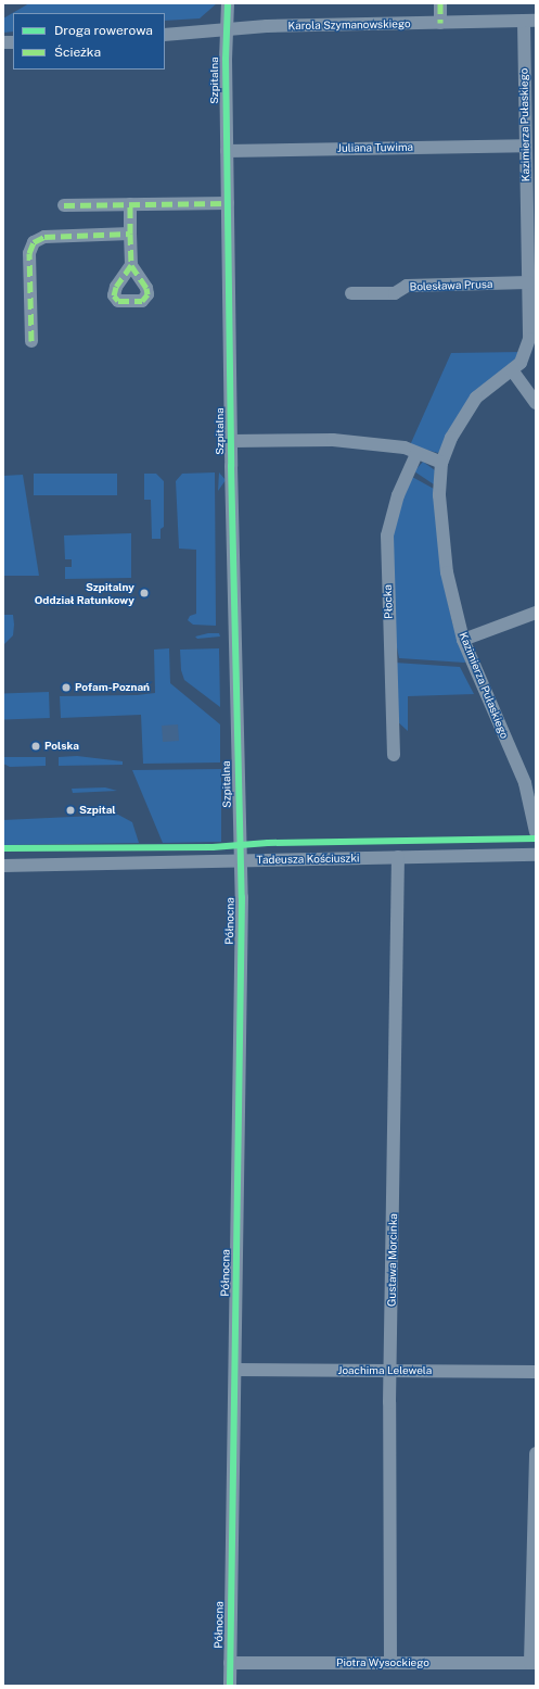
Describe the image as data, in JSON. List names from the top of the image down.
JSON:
{
  "streets": {
    "street": [
      "Karola Szymanowskiego",
      "Szpitalna",
      "Kazimierza Pułaskiego",
      "Juliana Tuwima",
      "Bolesława Prusa",
      "Płocka",
      "Tadeusza Kościuszki",
      "Północna",
      "Gustawa Morcinka",
      "Joachima Lelewela",
      "Piotra Wysockiego"
    ]
  },
  "crossings": [
    ["Karola Szymanowskiego", "Szpitalna"],
    ["Karola Szymanowskiego", "Kazimierza Pułaskiego"],
    ["Szpitalna", "Juliana Tuwima"],
    ["Szpitalna", "Tadeusza Kościuszki"],
    ["Szpitalna", "Północna"],
    ["Kazimierza Pułaskiego", "Juliana Tuwima"],
    ["Kazimierza Pułaskiego", "Bolesława Prusa"],
    ["Tadeusza Kościuszki", "Północna"],
    ["Tadeusza Kościuszki", "Gustawa Morcinka"],
    ["Północna", "Joachima Lelewela"],
    ["Północna", "Piotra Wysockiego"],
    ["Gustawa Morcinka", "Joachima Lelewela"],
    ["Gustawa Morcinka", "Piotra Wysockiego"]
  ],
  "places": [
    "Szpitalny Oddział Ratunkowy",
    "Pofam-Poznań",
    "Polska",
    "Szpital"
  ],
  "legend": ["Droga rowerowa", "Ścieżka"]
}
